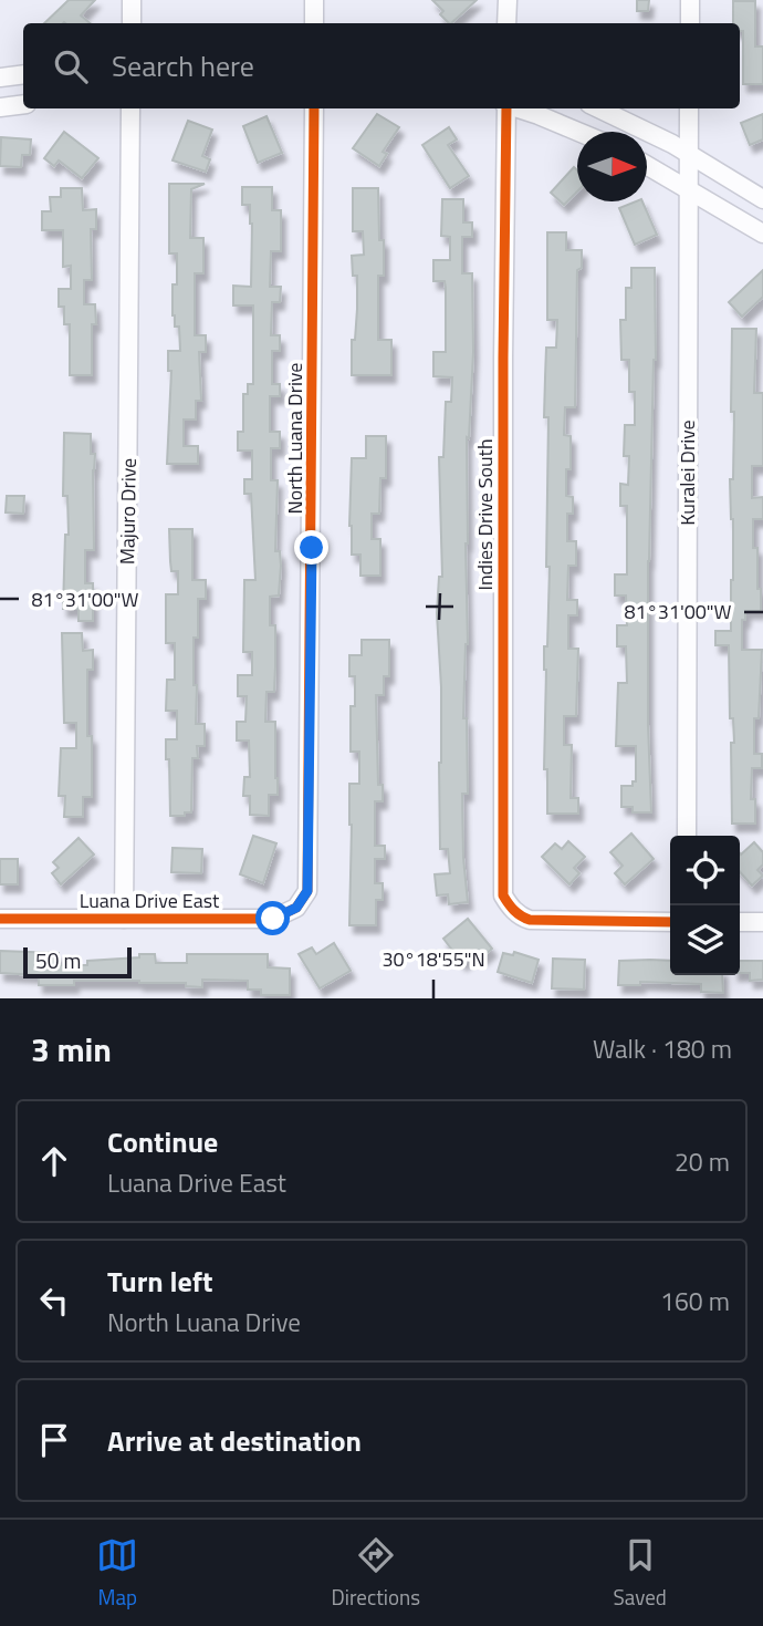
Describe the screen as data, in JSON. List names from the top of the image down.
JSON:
{
  "streets": {
    "street": [
      "North Luana Drive",
      "Kuralei Drive",
      "Majuro Drive",
      "Indies Drive South",
      "Luana Drive East"
    ]
  },
  "crossings": [
    ["North Luana Drive", "Luana Drive East"],
    ["Majuro Drive", "Luana Drive East"]
  ],
  "scale_bar": "50 m",
  "north": "right",
  "page": {
    "search": "Search here",
    "scale": "50 m",
    "heading": ["3 min", "Walk · 180 m"],
    "list": [
      ["Continue", "Luana Drive East", "20 m"],
      ["Turn left", "North Luana Drive", "160 m"],
      "Arrive at destination"
    ],
    "nav": ["Map", "Directions", "Saved"]
  },
  "coordinates": ["81°31'00\"W", "30°18'55\"N"]
}
